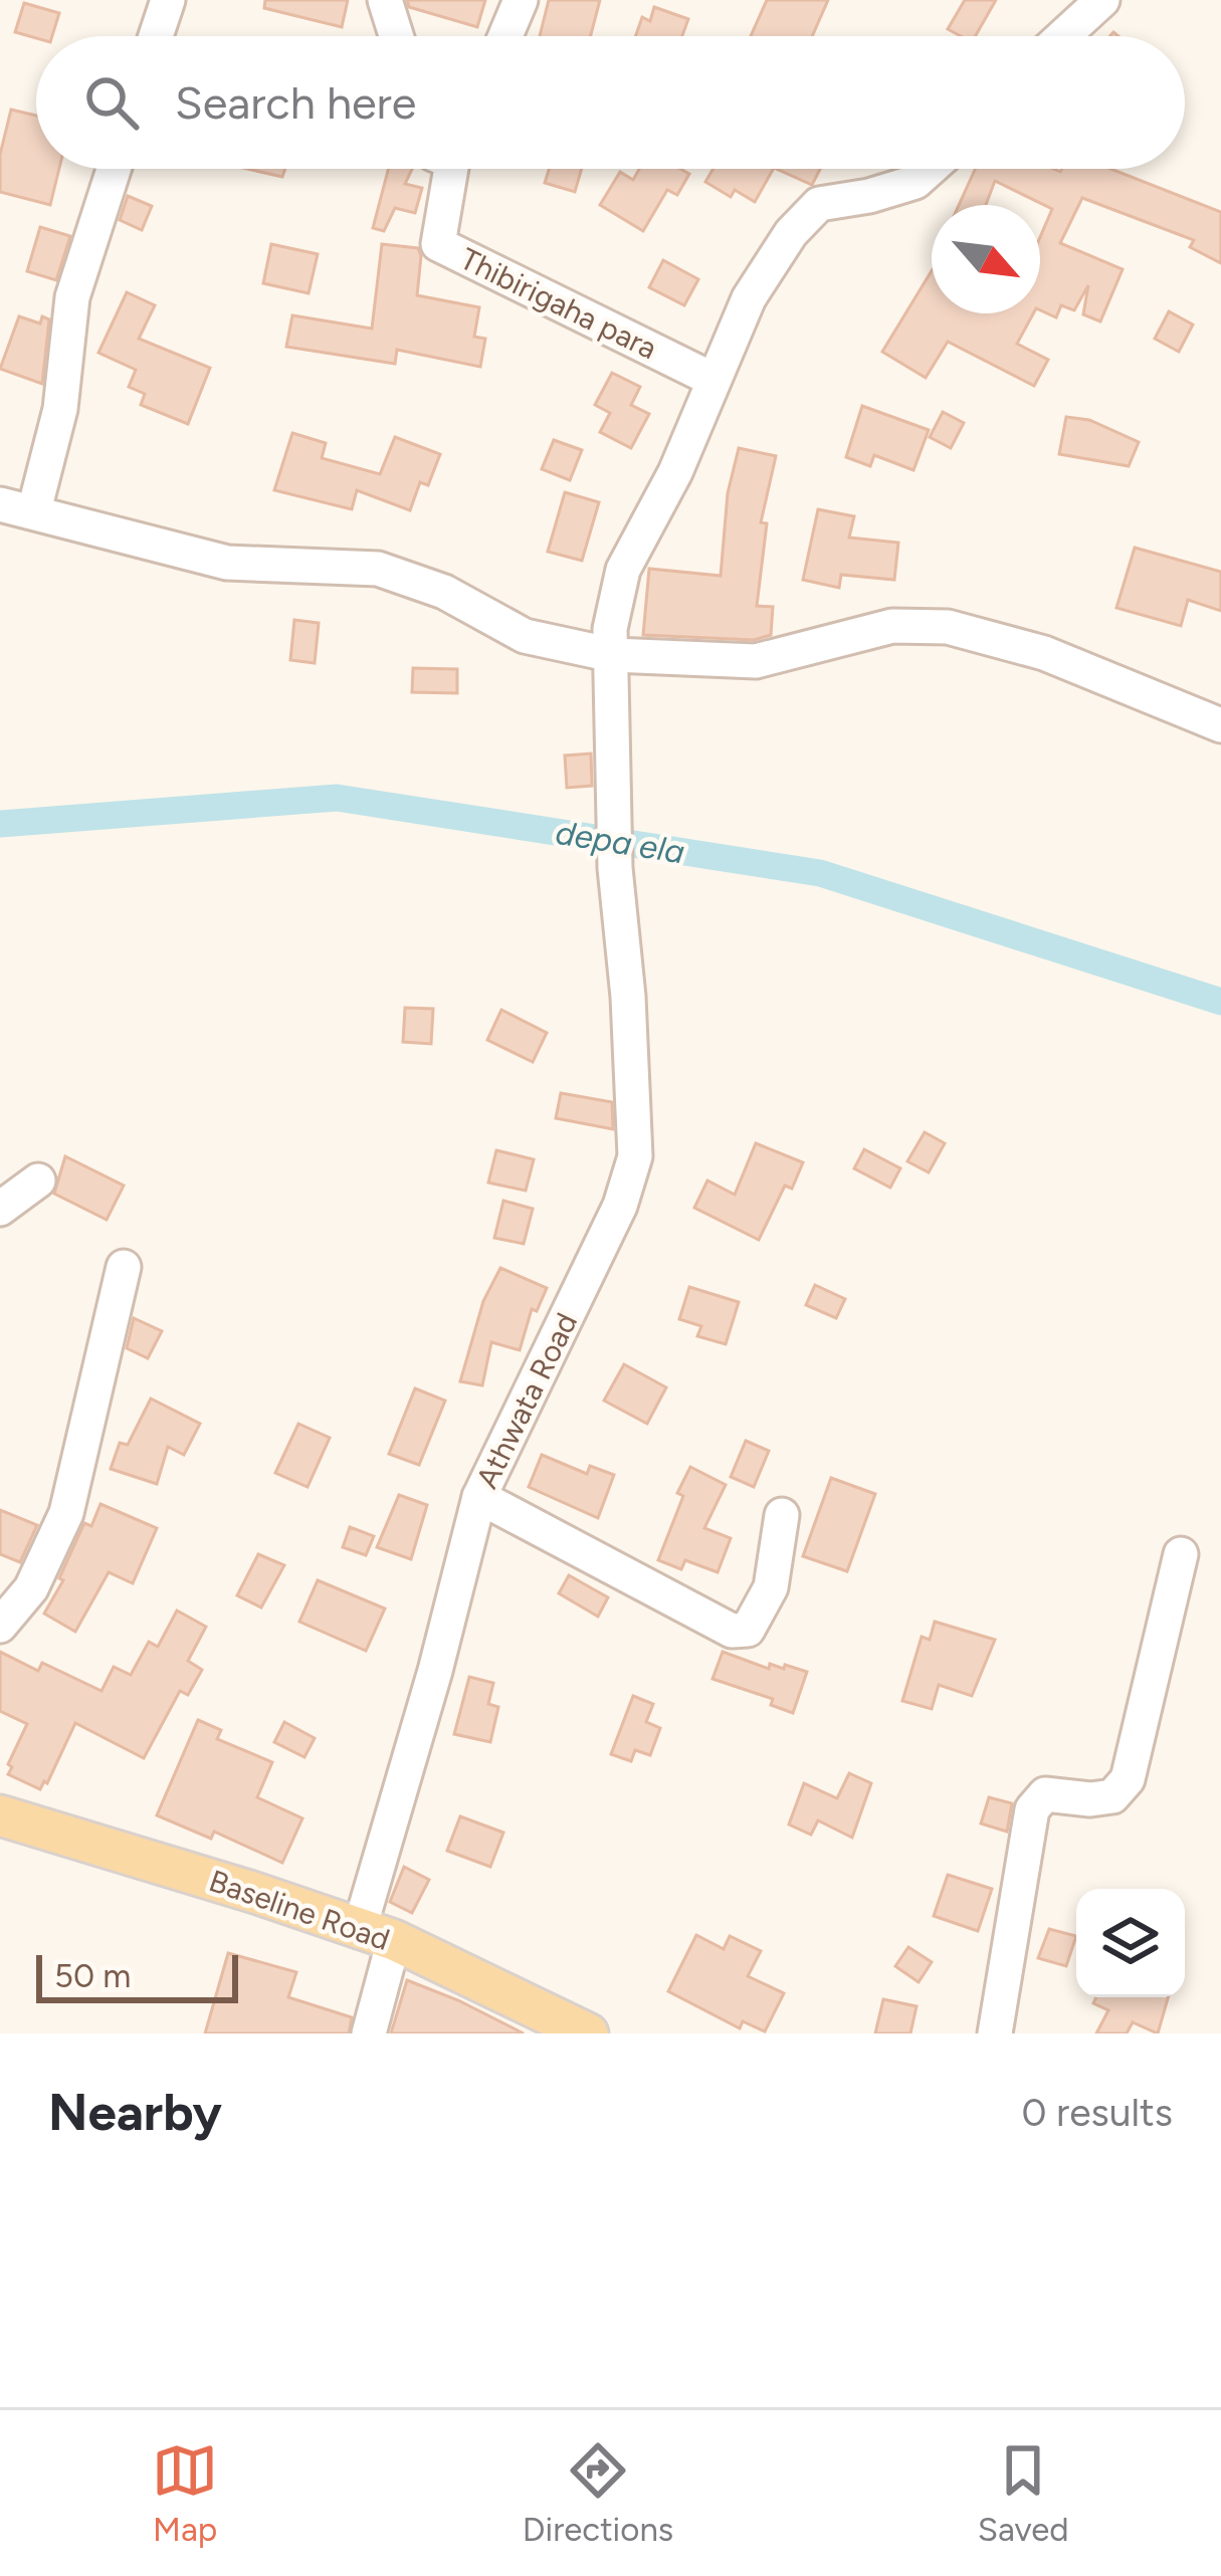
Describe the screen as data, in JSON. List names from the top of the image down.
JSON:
{
  "streets": {
    "main road": ["Baseline Road"],
    "street": ["Thibirigaha para", "Athwata Road"]
  },
  "crossings": [
    ["Thibirigaha para", "Athwata Road"],
    ["Athwata Road", "Baseline Road"]
  ],
  "water": ["depa ela"],
  "scale_bar": "50 m",
  "north": "bottom right",
  "page": {
    "search": "Search here",
    "scale": "50 m",
    "heading": ["Nearby", "0 results"],
    "nav": ["Map", "Directions", "Saved"]
  }
}
